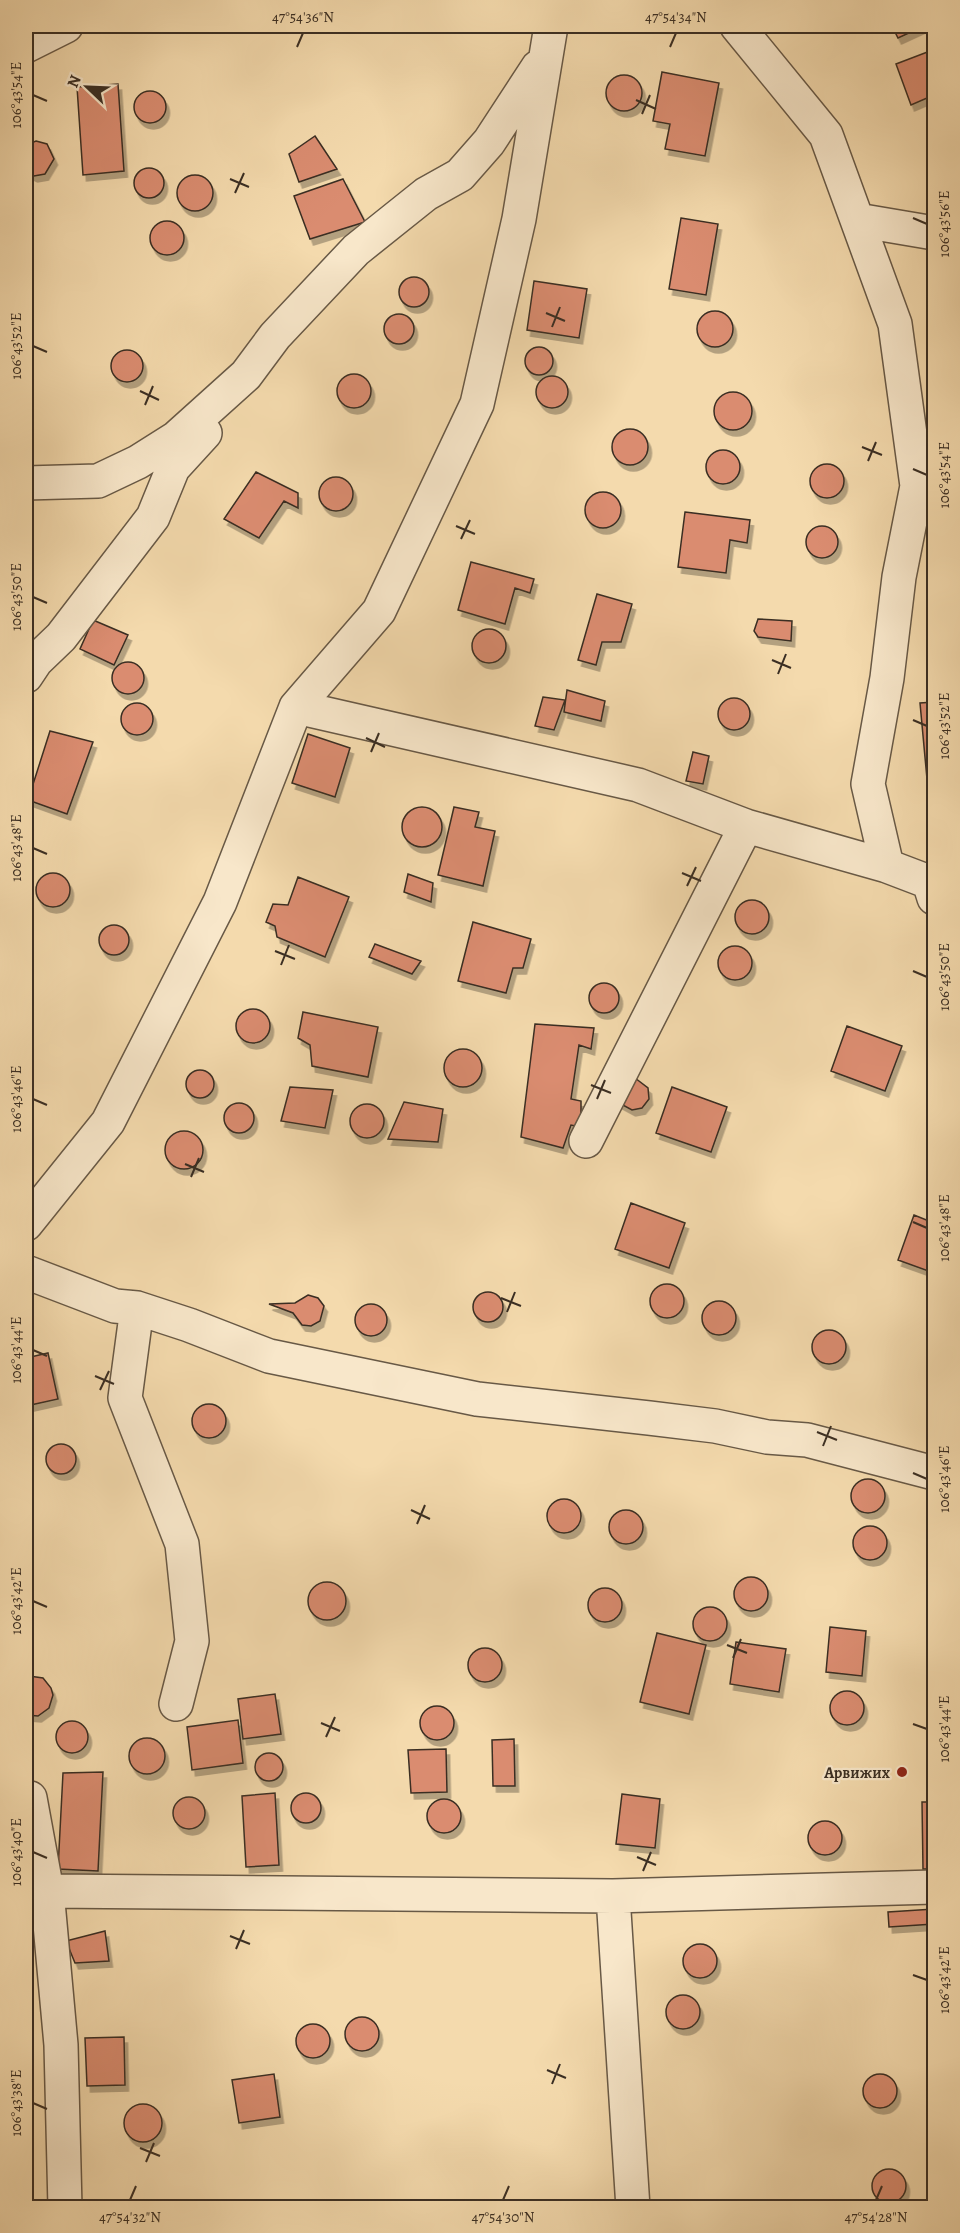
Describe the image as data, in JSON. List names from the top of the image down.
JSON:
{
  "places": ["Арвижих"],
  "north": "top left",
  "coordinates": [
    "47°54'36\"N",
    "47°54'34\"N",
    "106°43'54\"E",
    "106°43'56\"E",
    "106°43'52\"E",
    "106°43'50\"E",
    "106°43'48\"E",
    "106°43'46\"E",
    "106°43'44\"E",
    "106°43'42\"E",
    "106°43'40\"E",
    "106°43'38\"E",
    "47°54'32\"N",
    "47°54'30\"N",
    "47°54'28\"N"
  ]
}
